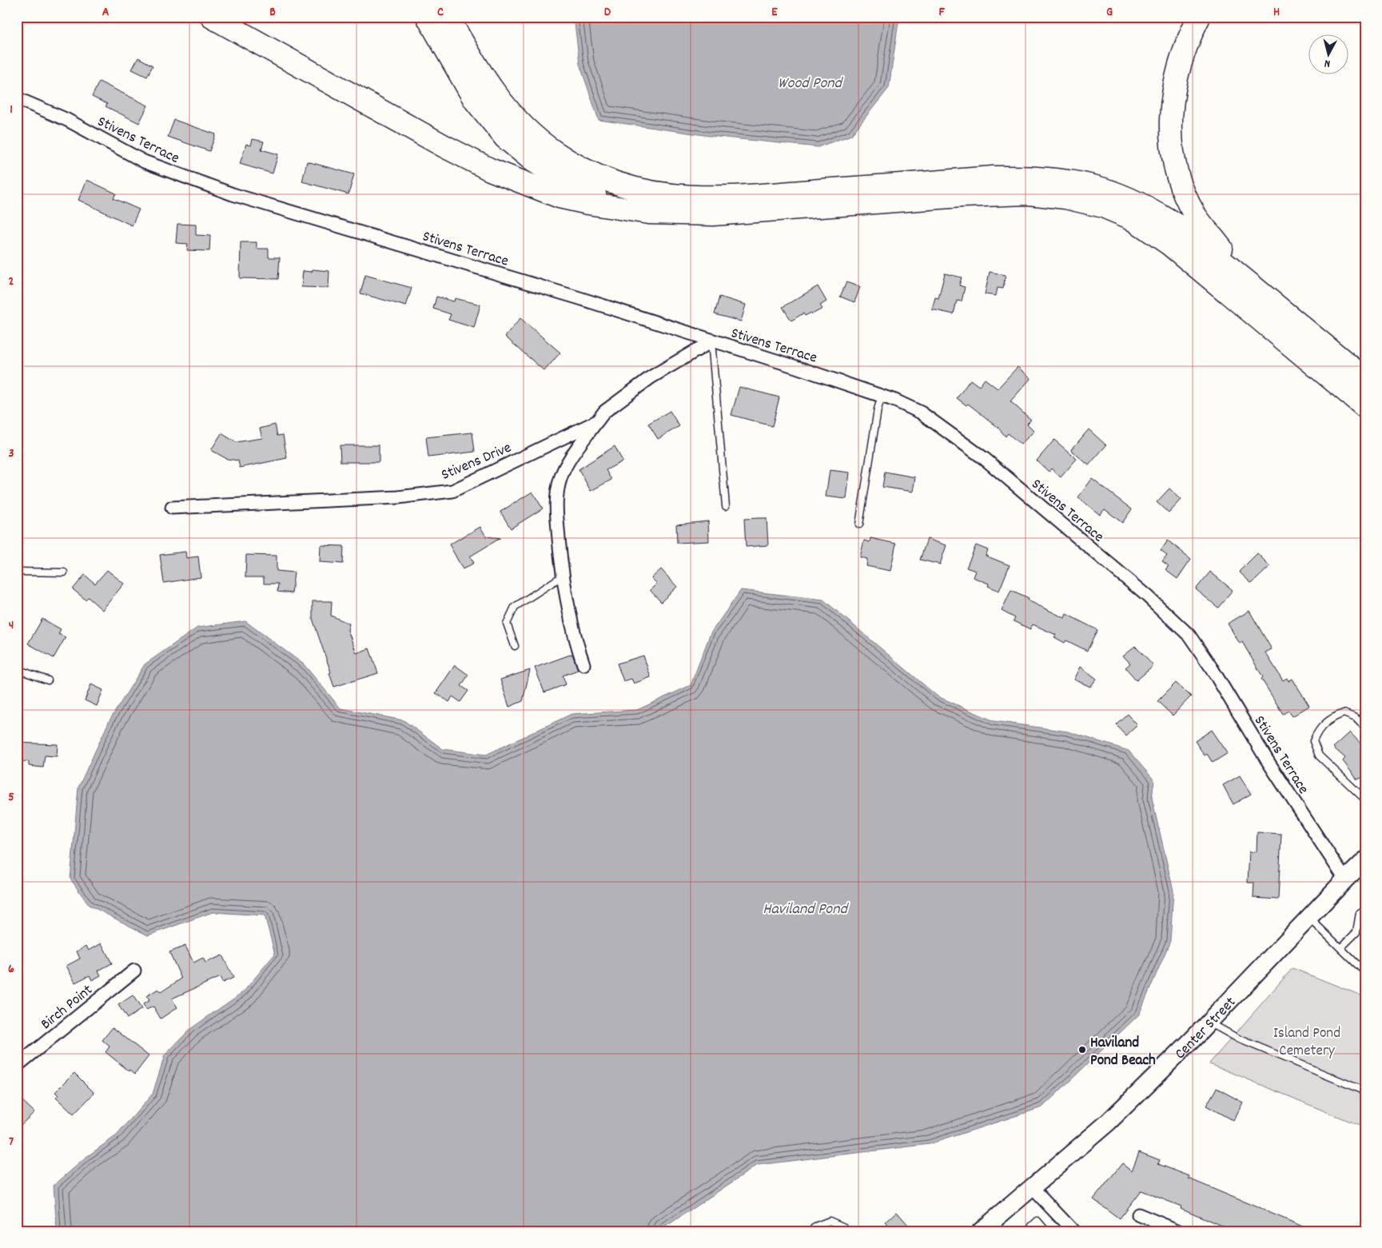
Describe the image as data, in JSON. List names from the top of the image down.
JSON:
{
  "streets": {
    "main road": ["Center Street"],
    "street": ["Stivens Terrace", "Stivens Drive", "Birch Point"]
  },
  "crossings": [
    ["Stivens Terrace", "Stivens Drive"],
    ["Stivens Terrace", "Center Street"]
  ],
  "water": ["Wood Pond", "Haviland Pond"],
  "parks": ["Island Pond Cemetery"],
  "places": ["Haviland Pond Beach"],
  "north": "bottom",
  "grid": {
    "columns": [
      "A",
      "B",
      "C",
      "D",
      "E",
      "F",
      "G",
      "H"
    ],
    "rows": [
      "1",
      "2",
      "3",
      "4",
      "5",
      "6",
      "7"
    ]
  }
}
